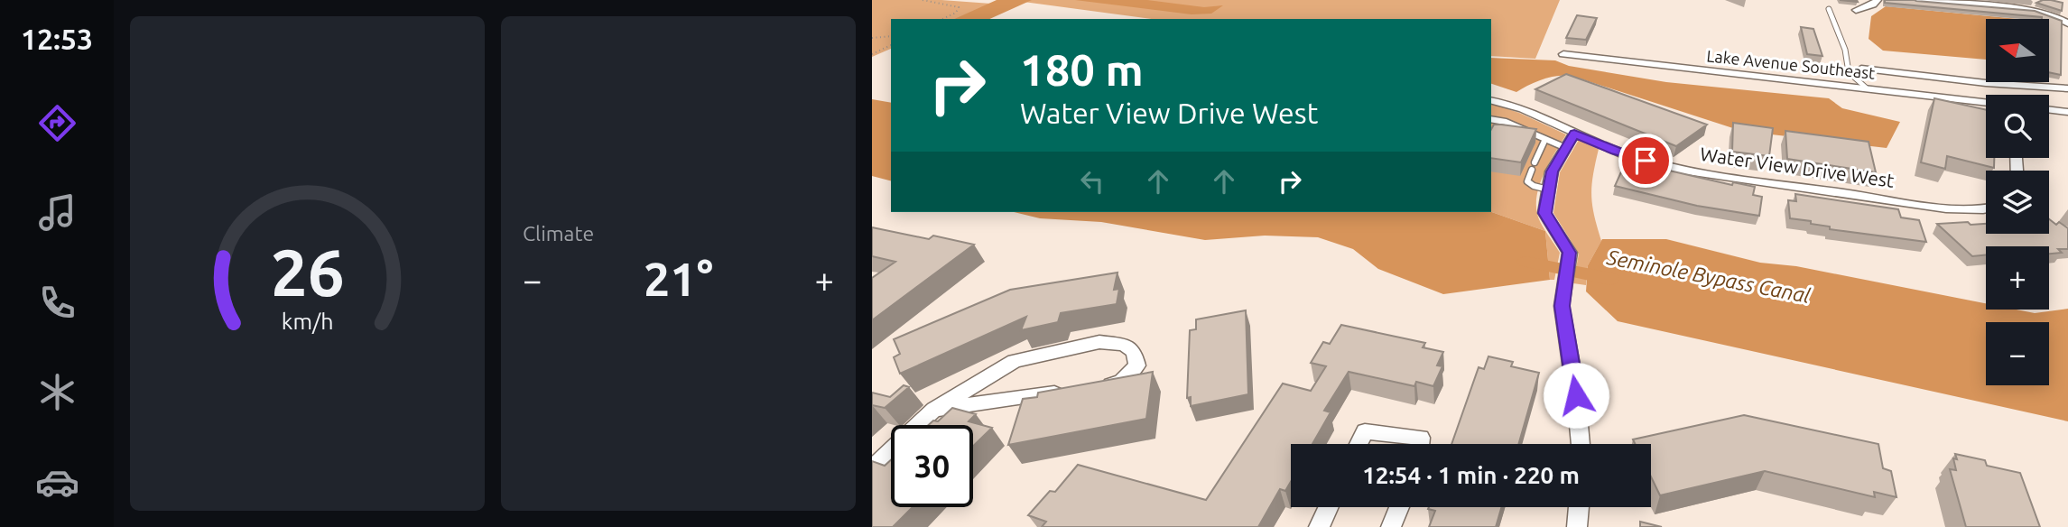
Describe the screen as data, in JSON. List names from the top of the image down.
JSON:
{
  "streets": {
    "street": ["Lake Avenue Southeast", "Water View Drive West"]
  },
  "water": ["Seminole Bypass Canal"],
  "north": "left",
  "page": {
    "tabs": "12:53",
    "tile": "Climate",
    "map_buttons": ["+", "−"],
    "turn": ["180 m", "Water View Drive West"],
    "heat": ["−", "21°", "+"],
    "limit": "30",
    "trip": "12:54 · 1 min · 220 m",
    "gauge": ["26", "km/h"]
  }
}
